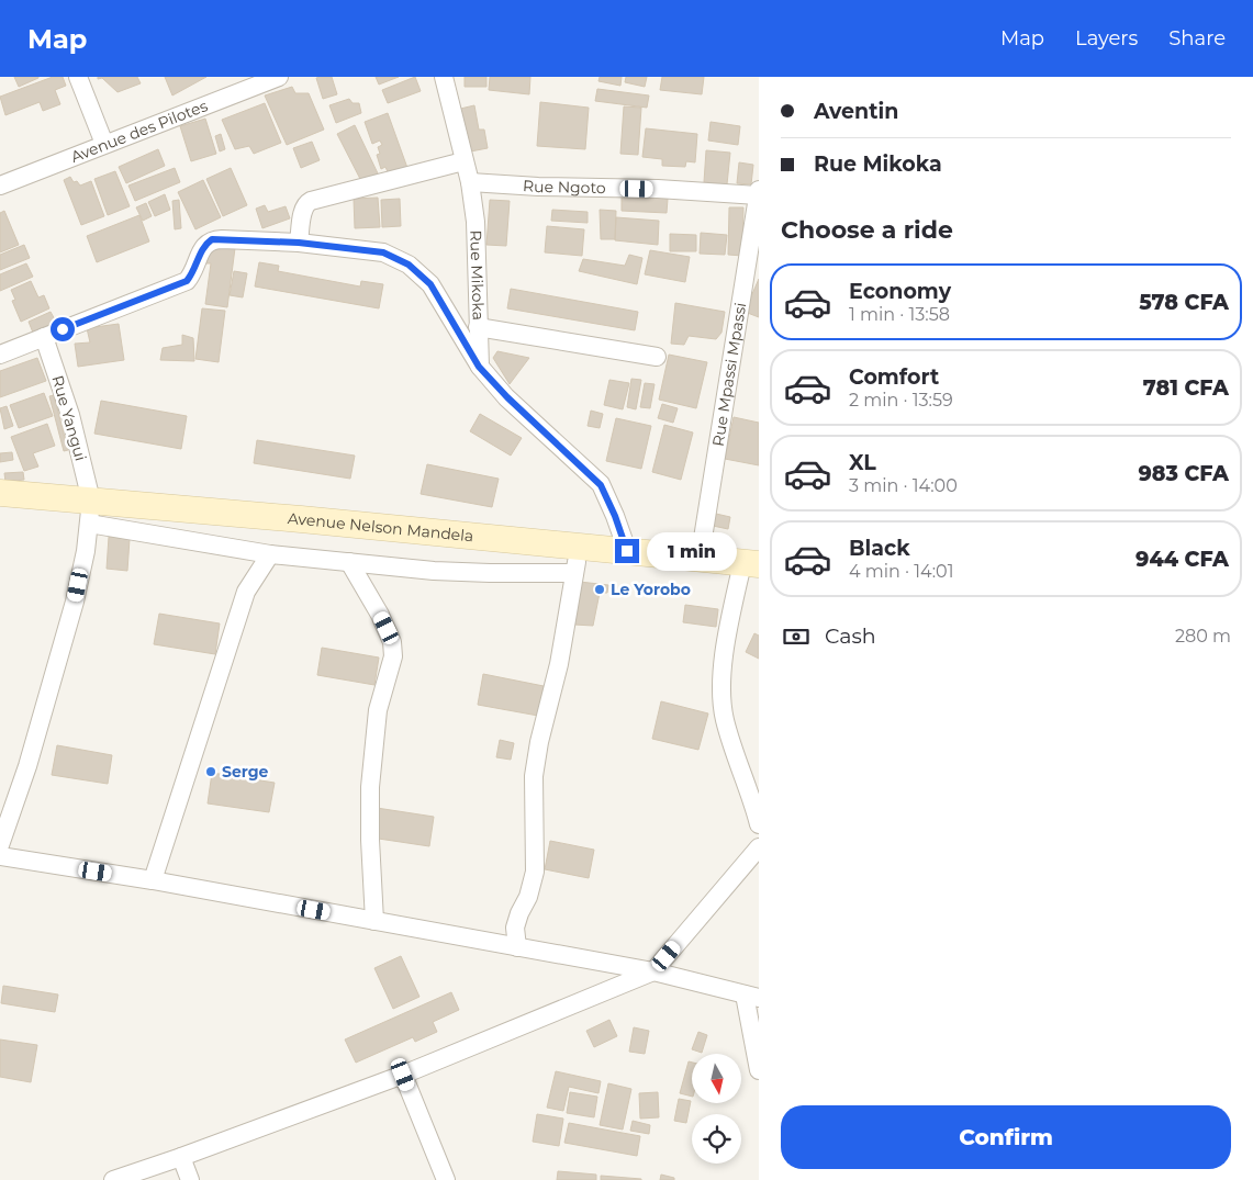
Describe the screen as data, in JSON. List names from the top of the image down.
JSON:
{
  "streets": {
    "street": [
      "Avenue des Pilotes",
      "Rue Ngoto",
      "Rue Mikoka",
      "Rue Mpassi Mpassi",
      "Rue Yangui",
      "Avenue Nelson Mandela"
    ]
  },
  "crossings": [
    ["Rue Ngoto", "Rue Mikoka"],
    ["Rue Ngoto", "Rue Mpassi Mpassi"],
    ["Rue Mpassi Mpassi", "Avenue Nelson Mandela"],
    ["Rue Yangui", "Avenue Nelson Mandela"]
  ],
  "places": ["Le Yorobo", "Serge"],
  "north": "bottom",
  "page": {
    "header": "Map",
    "nav": ["Map", "Layers", "Share"],
    "banner": ["Aventin", "Rue Mikoka"],
    "heading": "Choose a ride",
    "list": [
      {
        "name": "Economy",
        "note": "1 min · 13:58",
        "value": "578 CFA"
      },
      {
        "name": "Comfort",
        "note": "2 min · 13:59",
        "value": "781 CFA"
      },
      {
        "name": "XL",
        "note": "3 min · 14:00",
        "value": "983 CFA"
      },
      {
        "name": "Black",
        "note": "4 min · 14:01",
        "value": "944 CFA"
      }
    ],
    "bubble": "1 min",
    "pay": ["Cash", "280 m"],
    "buttons": "Confirm"
  }
}
